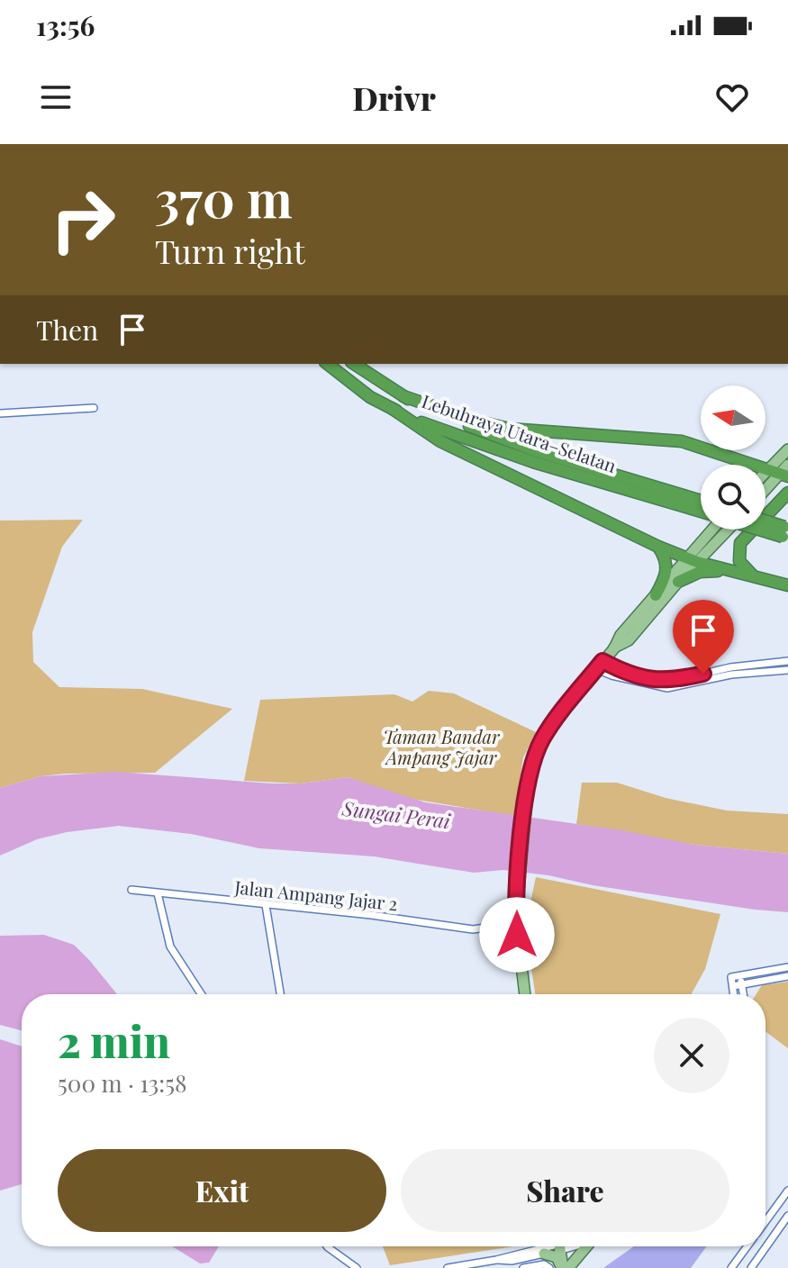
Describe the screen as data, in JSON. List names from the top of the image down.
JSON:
{
  "streets": {
    "highway": ["Lebuhraya Utara–Selatan"],
    "street": ["Jalan Ampang Jajar 2"]
  },
  "water": ["Sungai Perai"],
  "parks": ["Taman Bandar Ampang Jajar"],
  "north": "left",
  "page": {
    "status": "13:56",
    "header": "Drivr",
    "turn": ["370 m", "Turn right"],
    "then": "Then",
    "heading": ["2 min", "500 m · 13:58"],
    "buttons": ["Exit", "Share"]
  }
}
